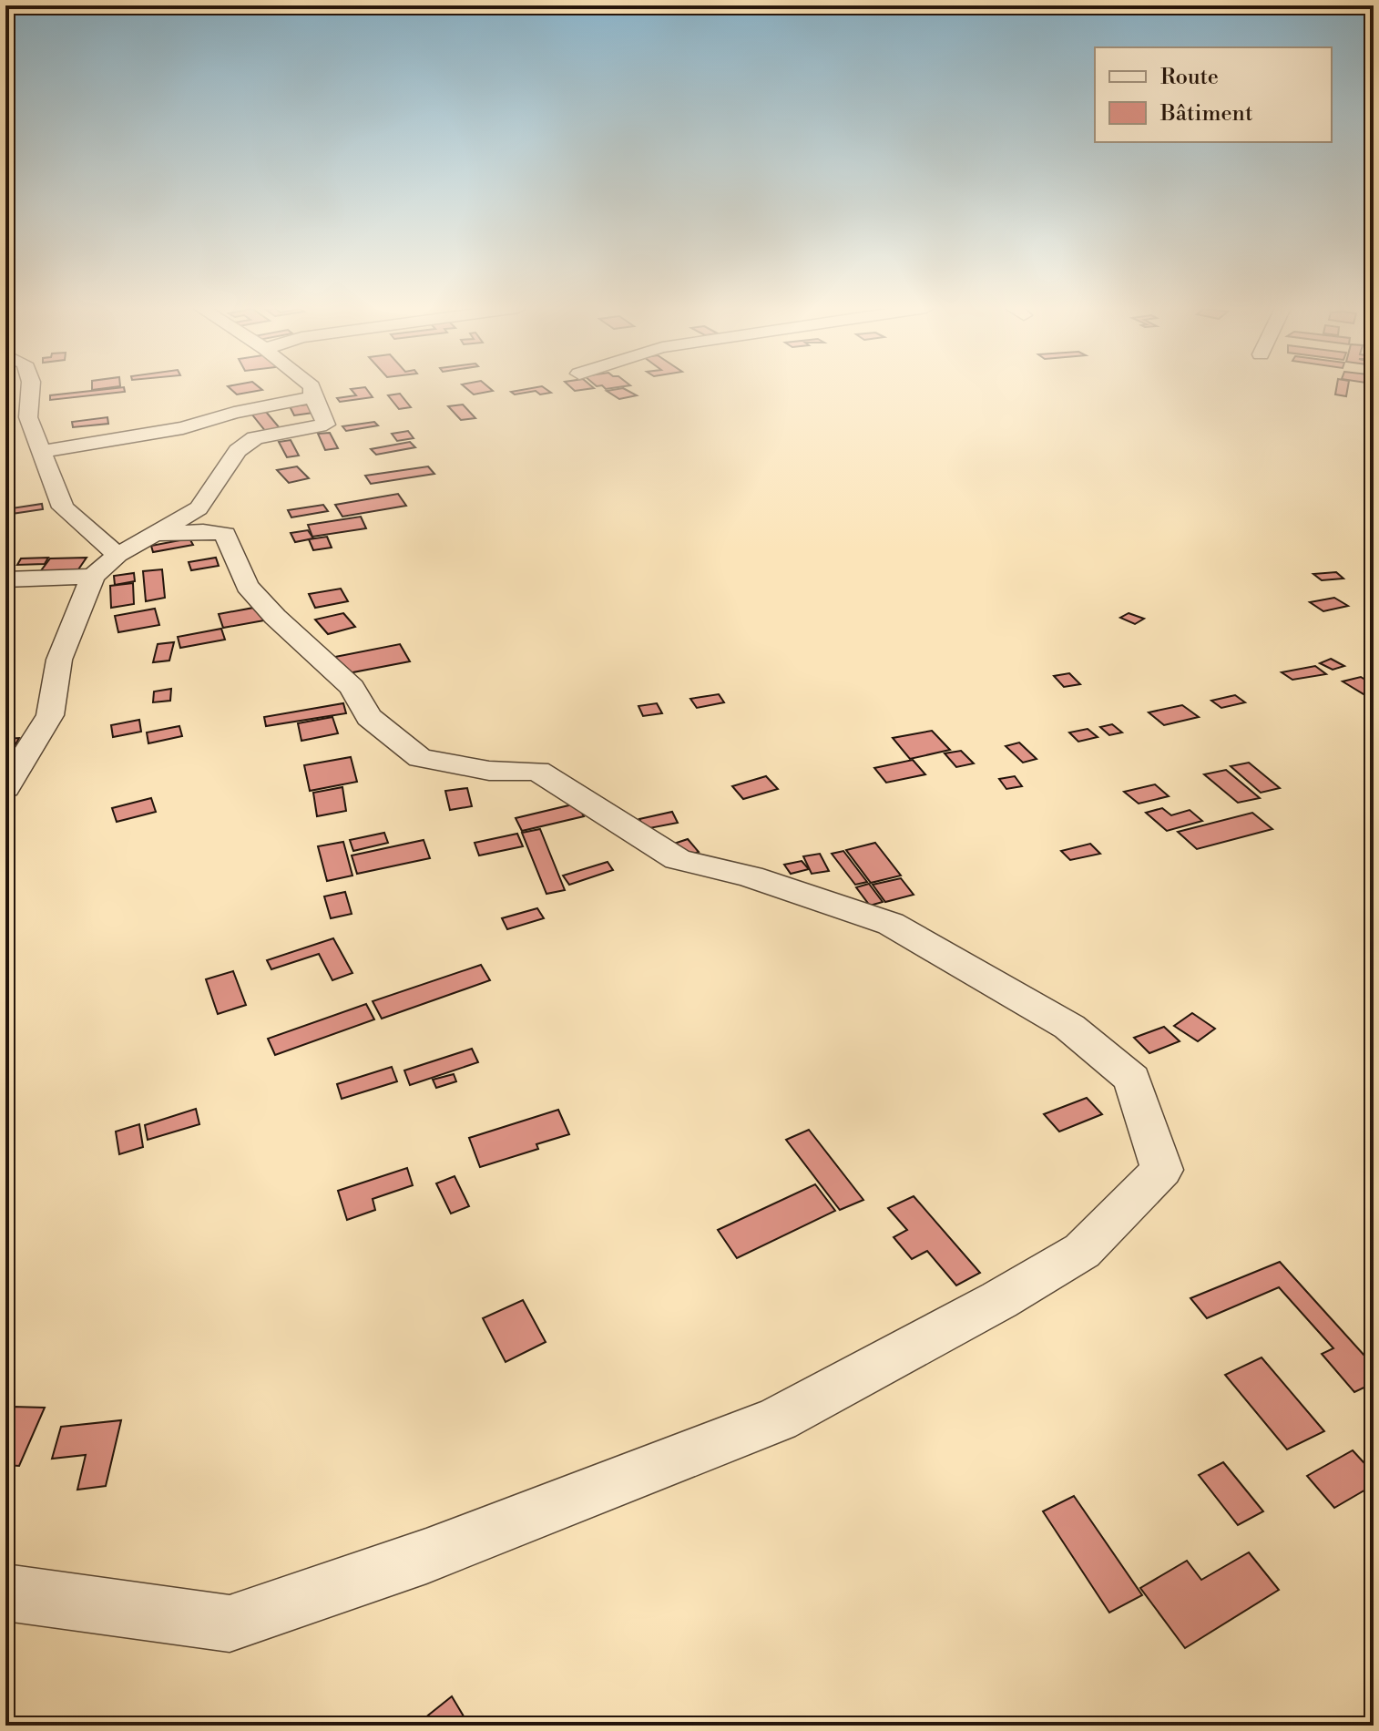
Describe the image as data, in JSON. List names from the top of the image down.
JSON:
{
  "legend": ["Route", "Bâtiment"]
}
